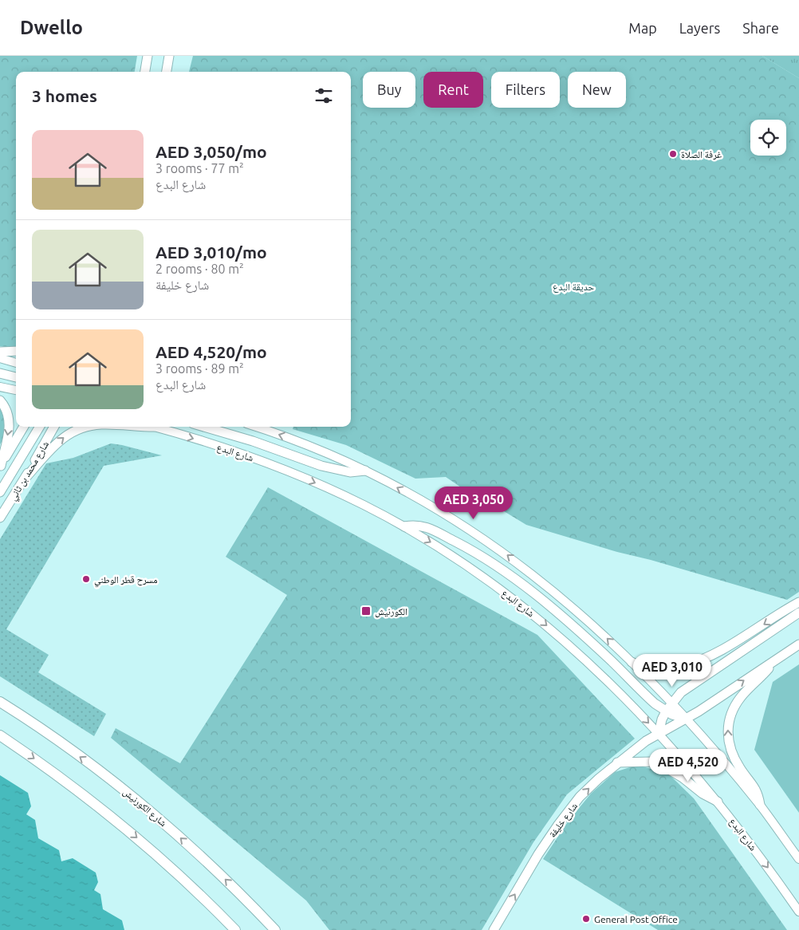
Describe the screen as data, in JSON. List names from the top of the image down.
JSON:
{
  "streets": {
    "highway": ["شارع الكورنيش"],
    "main road": ["شارع البدع", "شارع محمد بن ثاني", "شارع خليفة"]
  },
  "crossings": [
    ["شارع البدع", "شارع خليفة"]
  ],
  "parks": ["حديقة البدع"],
  "places": {
    "other": ["غرفة الصلاة", "مسرح قطر الوطني", "General Post Office"],
    "transit": ["الكورنيش"]
  },
  "page": {
    "header": "Dwello",
    "nav": ["Map", "Layers", "Share"],
    "chip": [
      "Buy",
      "Rent",
      "Filters",
      "New"
    ],
    "heading": "3 homes",
    "list": [
      {
        "name": "AED 3,050/mo",
        "note": "3 rooms · 77 m² · شارع البدع"
      },
      {
        "name": "AED 3,010/mo",
        "note": "2 rooms · 80 m² · شارع خليفة"
      },
      {
        "name": "AED 4,520/mo",
        "note": "3 rooms · 89 m² · شارع البدع"
      }
    ],
    "price": ["AED 3,050", "AED 3,010", "AED 4,520"]
  }
}
